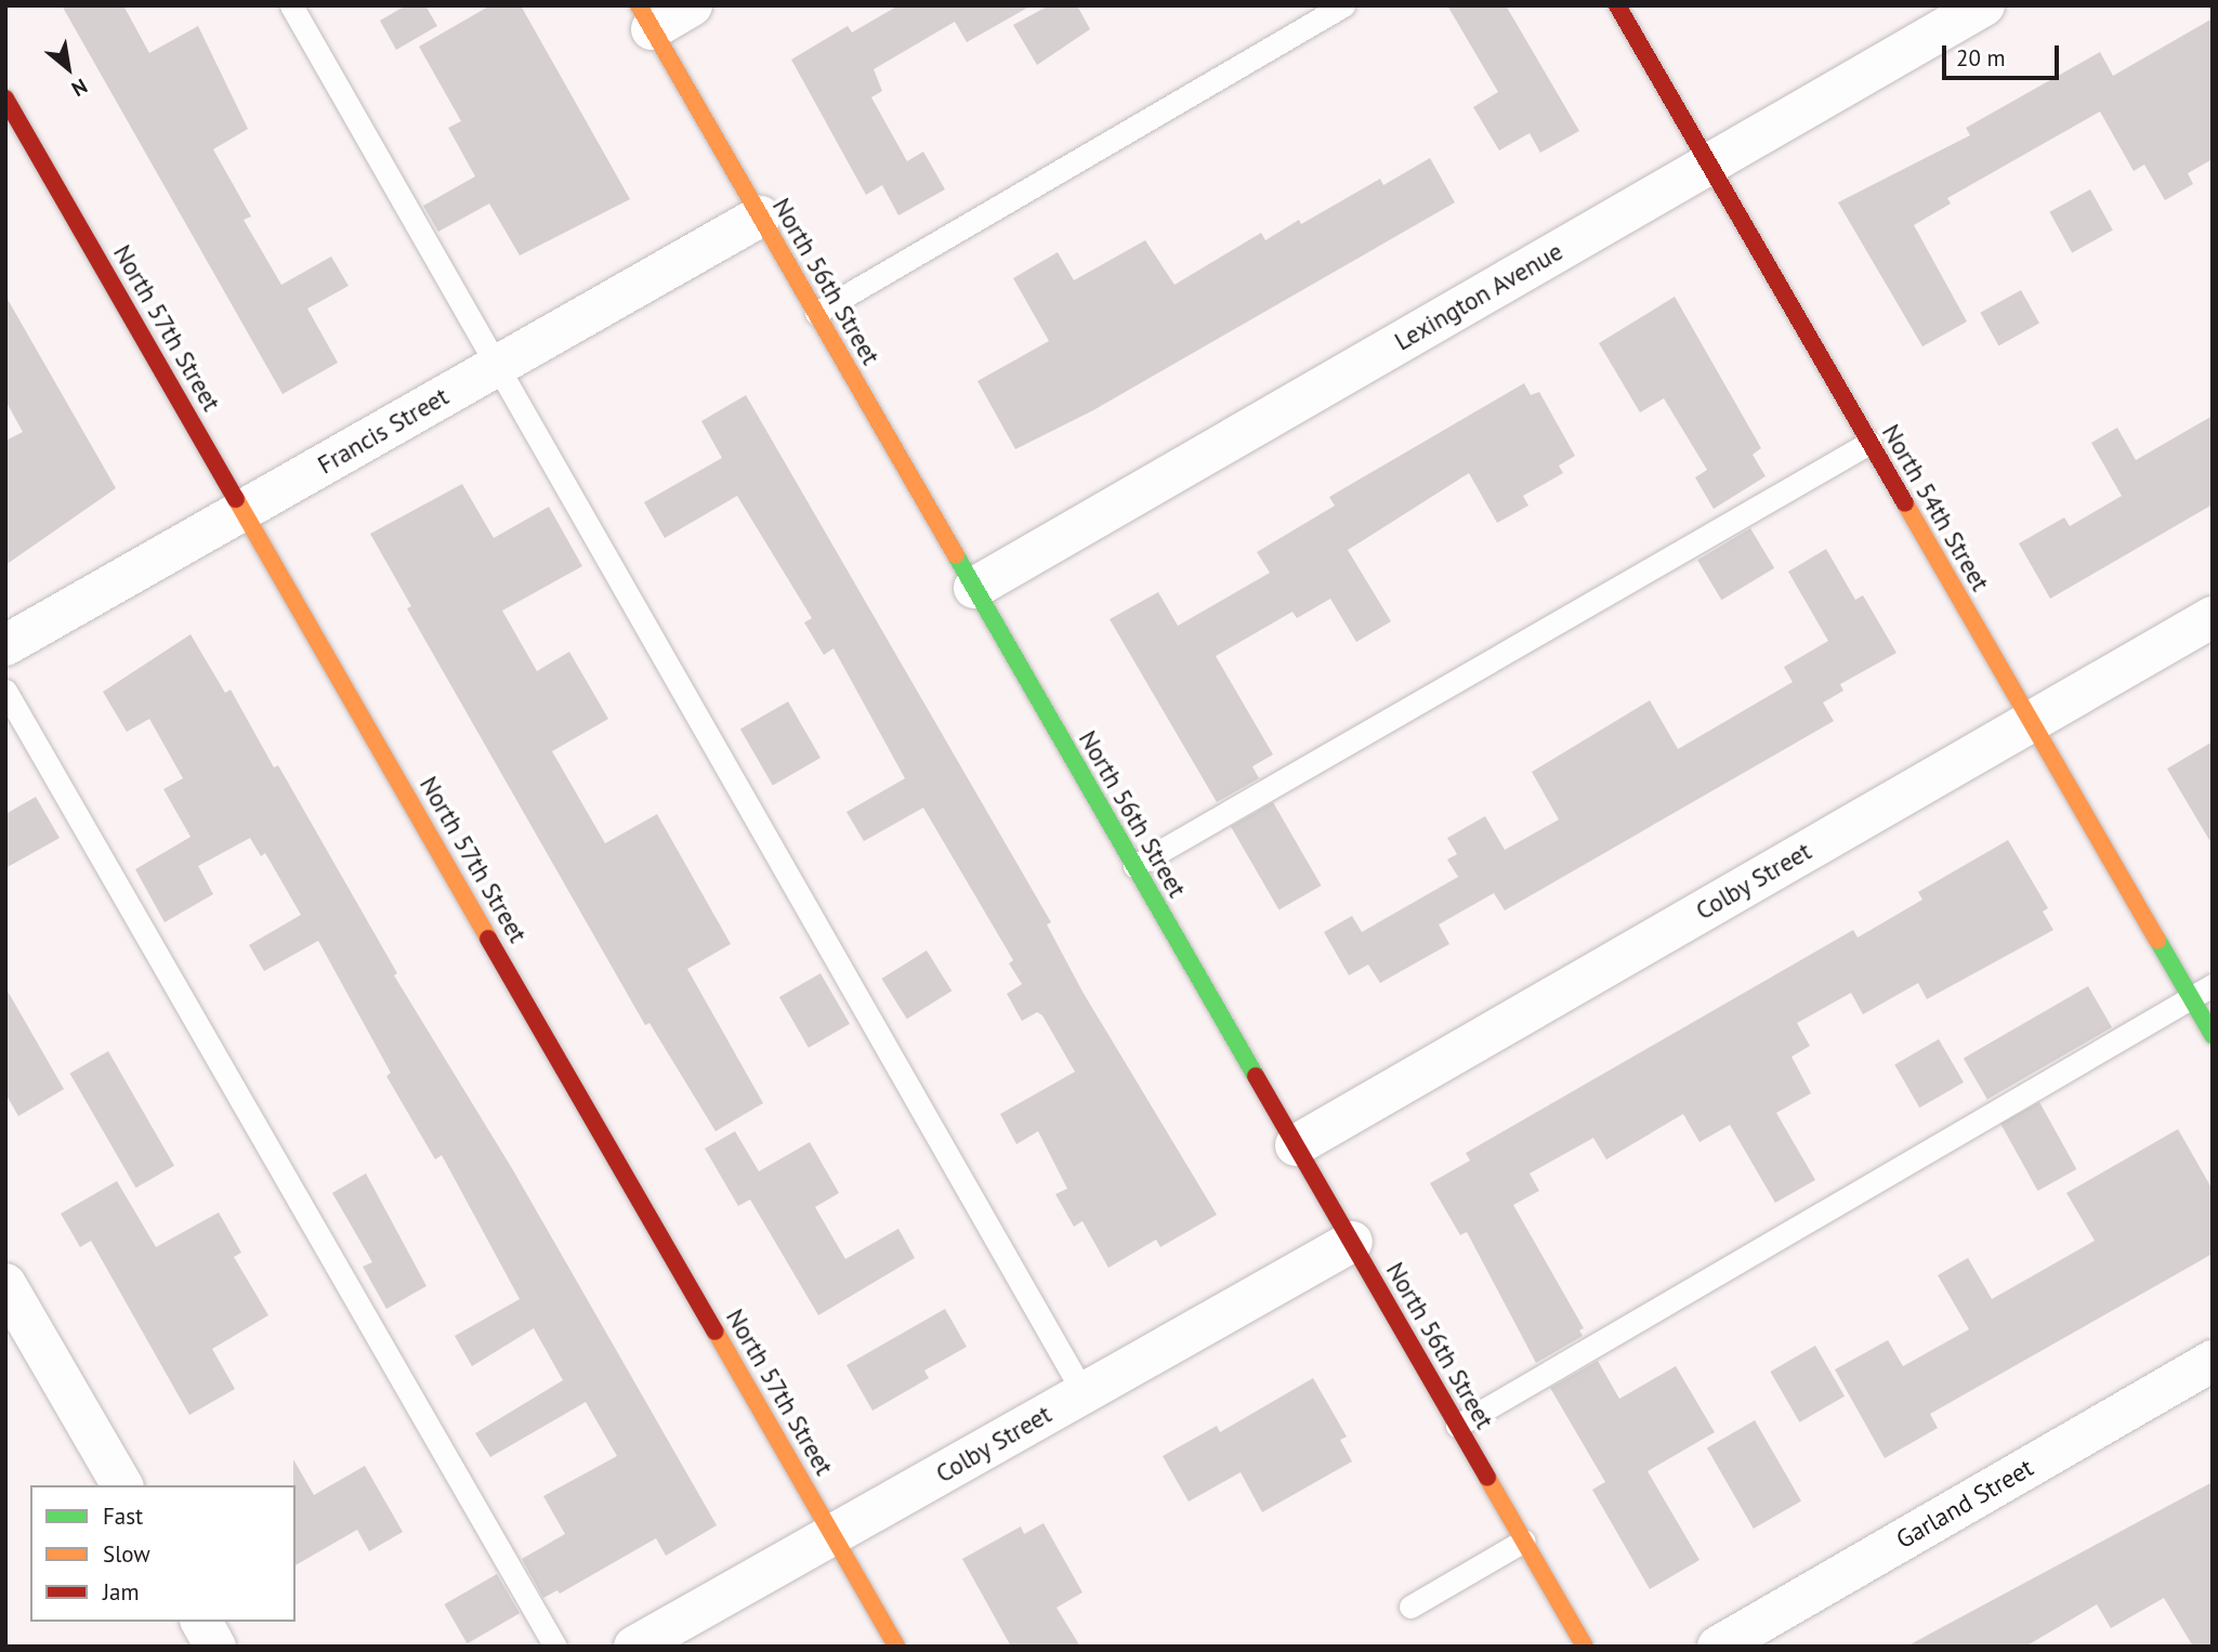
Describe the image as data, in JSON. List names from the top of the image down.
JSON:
{
  "streets": {
    "street": [
      "North 56th Street",
      "Lexington Avenue",
      "North 57th Street",
      "Francis Street",
      "North 54th Street",
      "Colby Street",
      "Garland Street"
    ]
  },
  "crossings": [
    ["North 56th Street", "Lexington Avenue"],
    ["North 56th Street", "Francis Street"],
    ["North 56th Street", "Colby Street"],
    ["Lexington Avenue", "North 54th Street"],
    ["North 57th Street", "Francis Street"],
    ["North 57th Street", "Colby Street"],
    ["North 54th Street", "Colby Street"]
  ],
  "legend": ["Fast", "Slow", "Jam"],
  "scale_bar": "20 m",
  "north": "bottom right"
}
